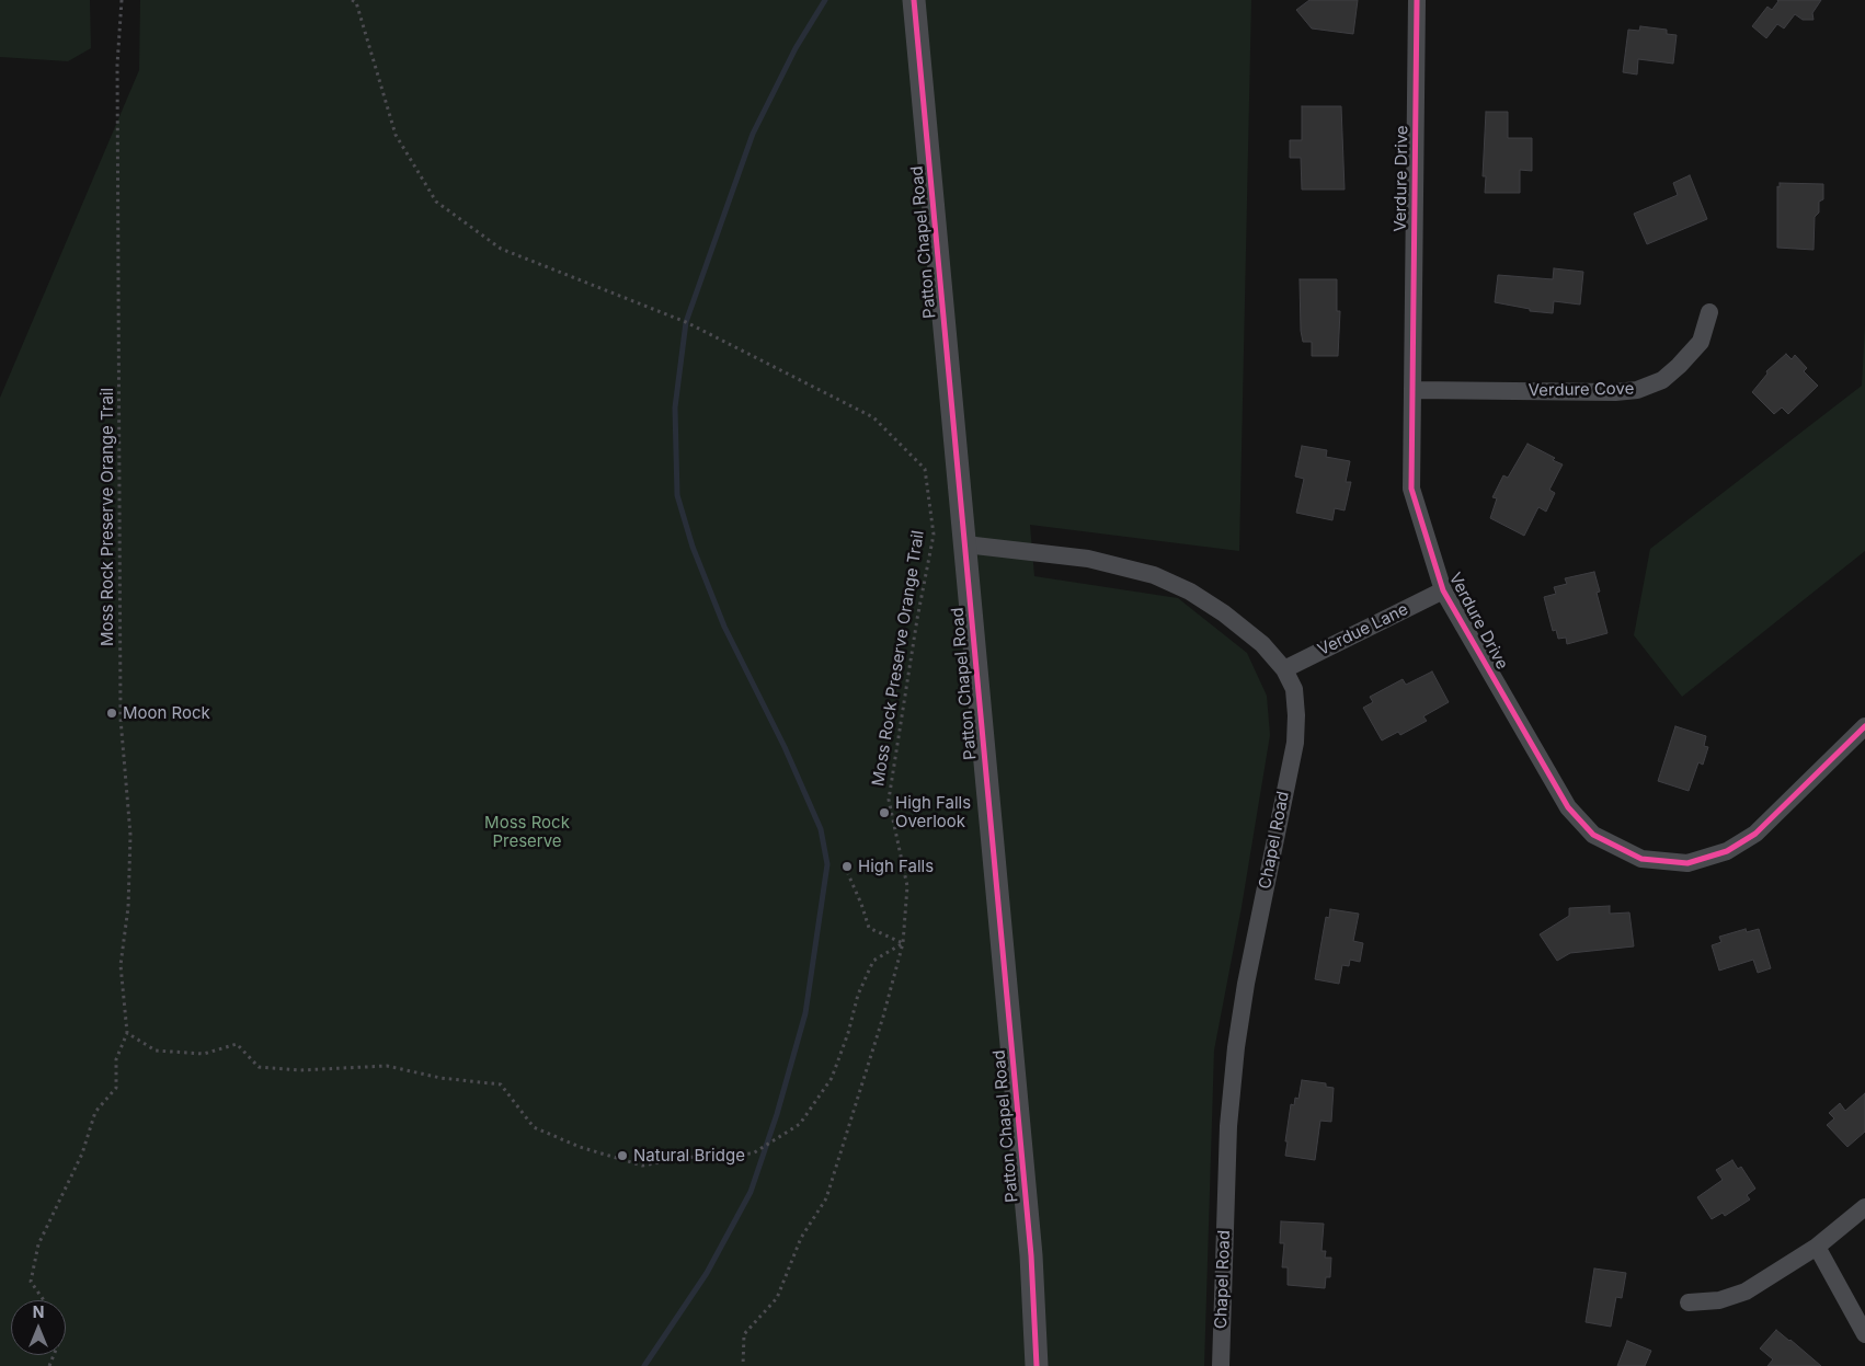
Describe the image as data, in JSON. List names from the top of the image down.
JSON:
{
  "streets": {
    "street": [
      "Verdure Drive",
      "Patton Chapel Road",
      "Verdure Cove",
      "Verdue Lane",
      "Chapel Road"
    ],
    "path": ["Moss Rock Preserve Orange Trail"]
  },
  "crossings": [
    ["Verdure Drive", "Verdure Cove"],
    ["Verdure Drive", "Verdue Lane"],
    ["Patton Chapel Road", "Chapel Road"],
    ["Verdue Lane", "Chapel Road"]
  ],
  "parks": ["Moss Rock Preserve"],
  "places": [
    "Moon Rock",
    "High Falls Overlook",
    "High Falls",
    "Natural Bridge"
  ],
  "north": "top"
}
